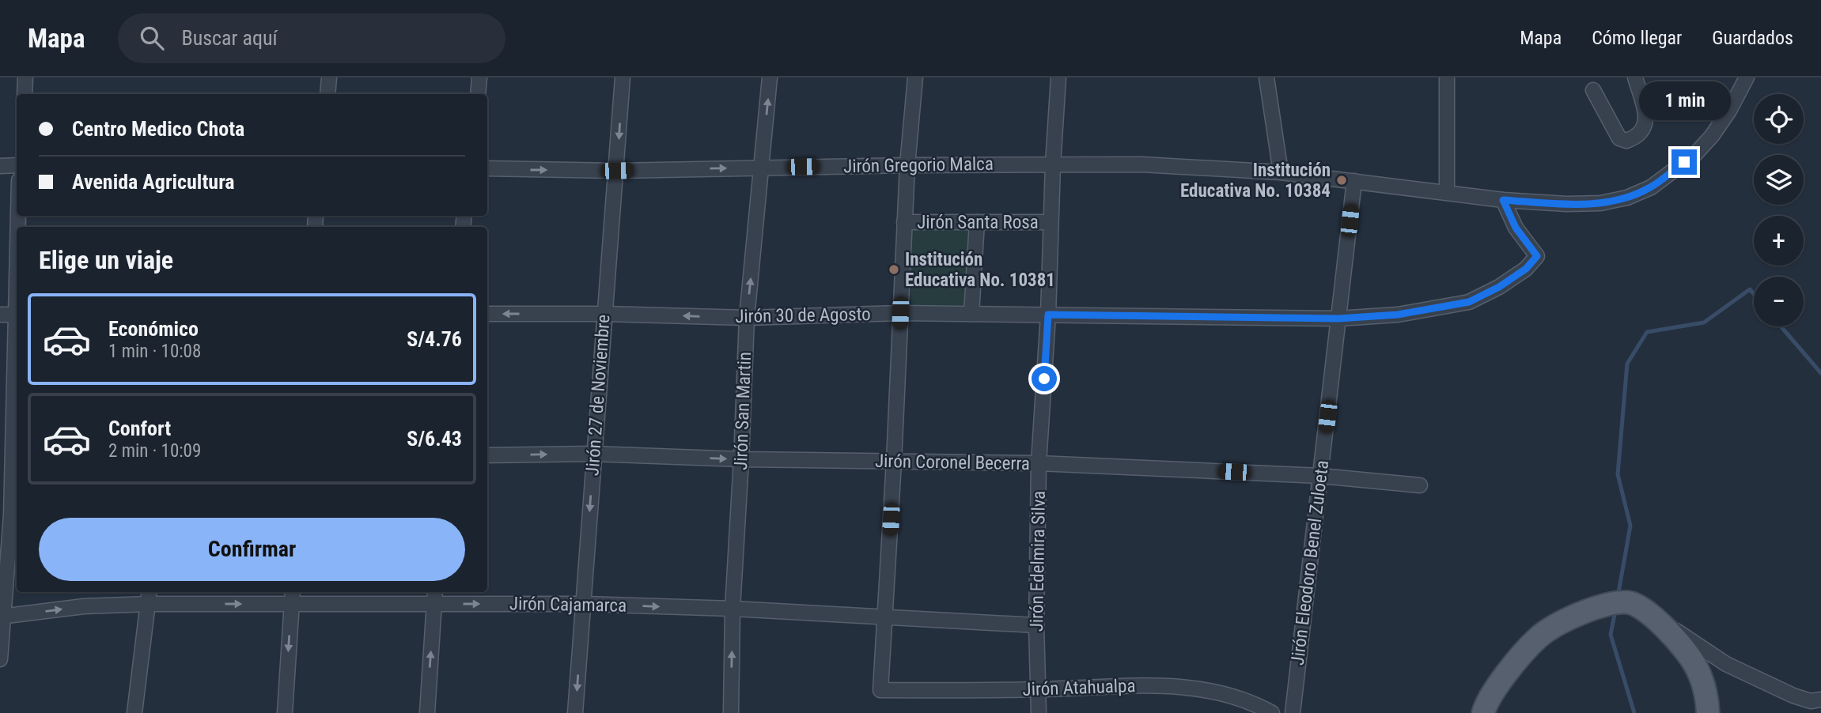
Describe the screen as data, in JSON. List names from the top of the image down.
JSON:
{
  "streets": {
    "street": [
      "Jirón Gregorio Malca",
      "Jirón Santa Rosa",
      "Jirón 30 de Agosto",
      "Jirón 27 de Noviembre",
      "Jirón San Martin",
      "Jirón Coronel Becerra",
      "Jirón Edelmira Silva",
      "Jirón Eleodoro Benel Zuloeta",
      "Jirón Cajamarca",
      "Jirón Atahualpa"
    ]
  },
  "crossings": [
    ["Jirón Gregorio Malca", "Jirón Santa Rosa"],
    ["Jirón Gregorio Malca", "Jirón 30 de Agosto"],
    ["Jirón Gregorio Malca", "Jirón 27 de Noviembre"],
    ["Jirón Gregorio Malca", "Jirón San Martin"],
    ["Jirón Gregorio Malca", "Jirón Edelmira Silva"],
    ["Jirón Gregorio Malca", "Jirón Eleodoro Benel Zuloeta"],
    ["Jirón Santa Rosa", "Jirón 30 de Agosto"],
    ["Jirón Santa Rosa", "Jirón Coronel Becerra"],
    ["Jirón Santa Rosa", "Jirón Edelmira Silva"],
    ["Jirón Santa Rosa", "Jirón Cajamarca"],
    ["Jirón Santa Rosa", "Jirón Atahualpa"],
    ["Jirón 30 de Agosto", "Jirón 27 de Noviembre"],
    ["Jirón 30 de Agosto", "Jirón San Martin"],
    ["Jirón 30 de Agosto", "Jirón Edelmira Silva"],
    ["Jirón 30 de Agosto", "Jirón Eleodoro Benel Zuloeta"],
    ["Jirón 27 de Noviembre", "Jirón Coronel Becerra"],
    ["Jirón 27 de Noviembre", "Jirón Cajamarca"],
    ["Jirón San Martin", "Jirón Coronel Becerra"],
    ["Jirón San Martin", "Jirón Cajamarca"],
    ["Jirón Coronel Becerra", "Jirón Edelmira Silva"],
    ["Jirón Coronel Becerra", "Jirón Eleodoro Benel Zuloeta"],
    ["Jirón Edelmira Silva", "Jirón Cajamarca"],
    ["Jirón Edelmira Silva", "Jirón Atahualpa"]
  ],
  "one_way": ["Jirón 27 de Noviembre", "Jirón San Martin", "Jirón Cajamarca"],
  "places": ["Institución Educativa No. 10384", "Institución Educativa No. 10381"],
  "page": {
    "header": "Mapa",
    "search": "Buscar aquí",
    "nav": ["Mapa", "Cómo llegar", "Guardados"],
    "bubble": "1 min",
    "map_buttons": ["+", "−"],
    "banner": ["Centro Medico Chota", "Avenida Agricultura"],
    "heading": "Elige un viaje",
    "list": [
      {
        "name": "Económico",
        "note": "1 min · 10:08",
        "value": "S/4.76"
      },
      {
        "name": "Confort",
        "note": "2 min · 10:09",
        "value": "S/6.43"
      }
    ],
    "buttons": "Confirmar"
  }
}
